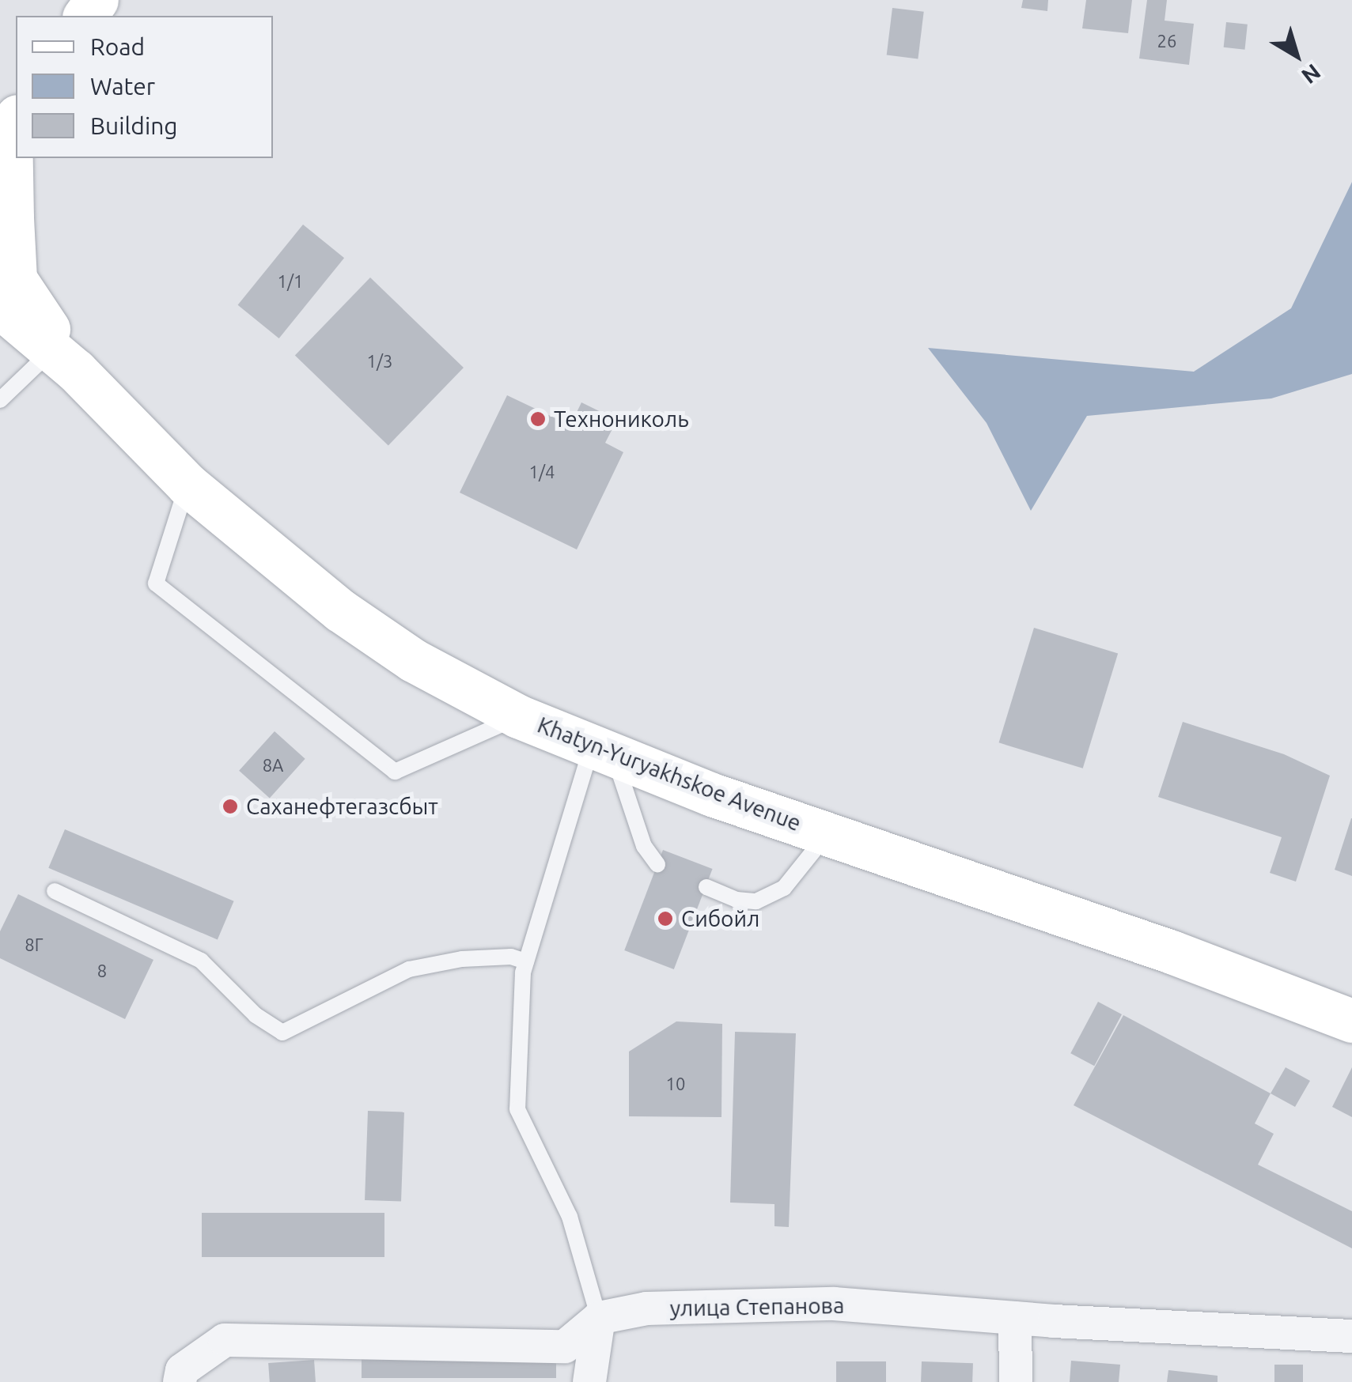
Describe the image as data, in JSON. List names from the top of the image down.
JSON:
{
  "streets": {
    "main road": ["Khatyn-Yuryakhskoe Avenue"],
    "street": ["улица Степанова"]
  },
  "places": ["Технониколь", "Саханефтегазсбыт", "Сибойл"],
  "house_numbers": [
    "26",
    "1/1",
    "1/3",
    "1/4",
    "8А",
    "8Г",
    "8",
    "10"
  ],
  "legend": ["Road", "Water", "Building"],
  "north": "bottom right"
}
